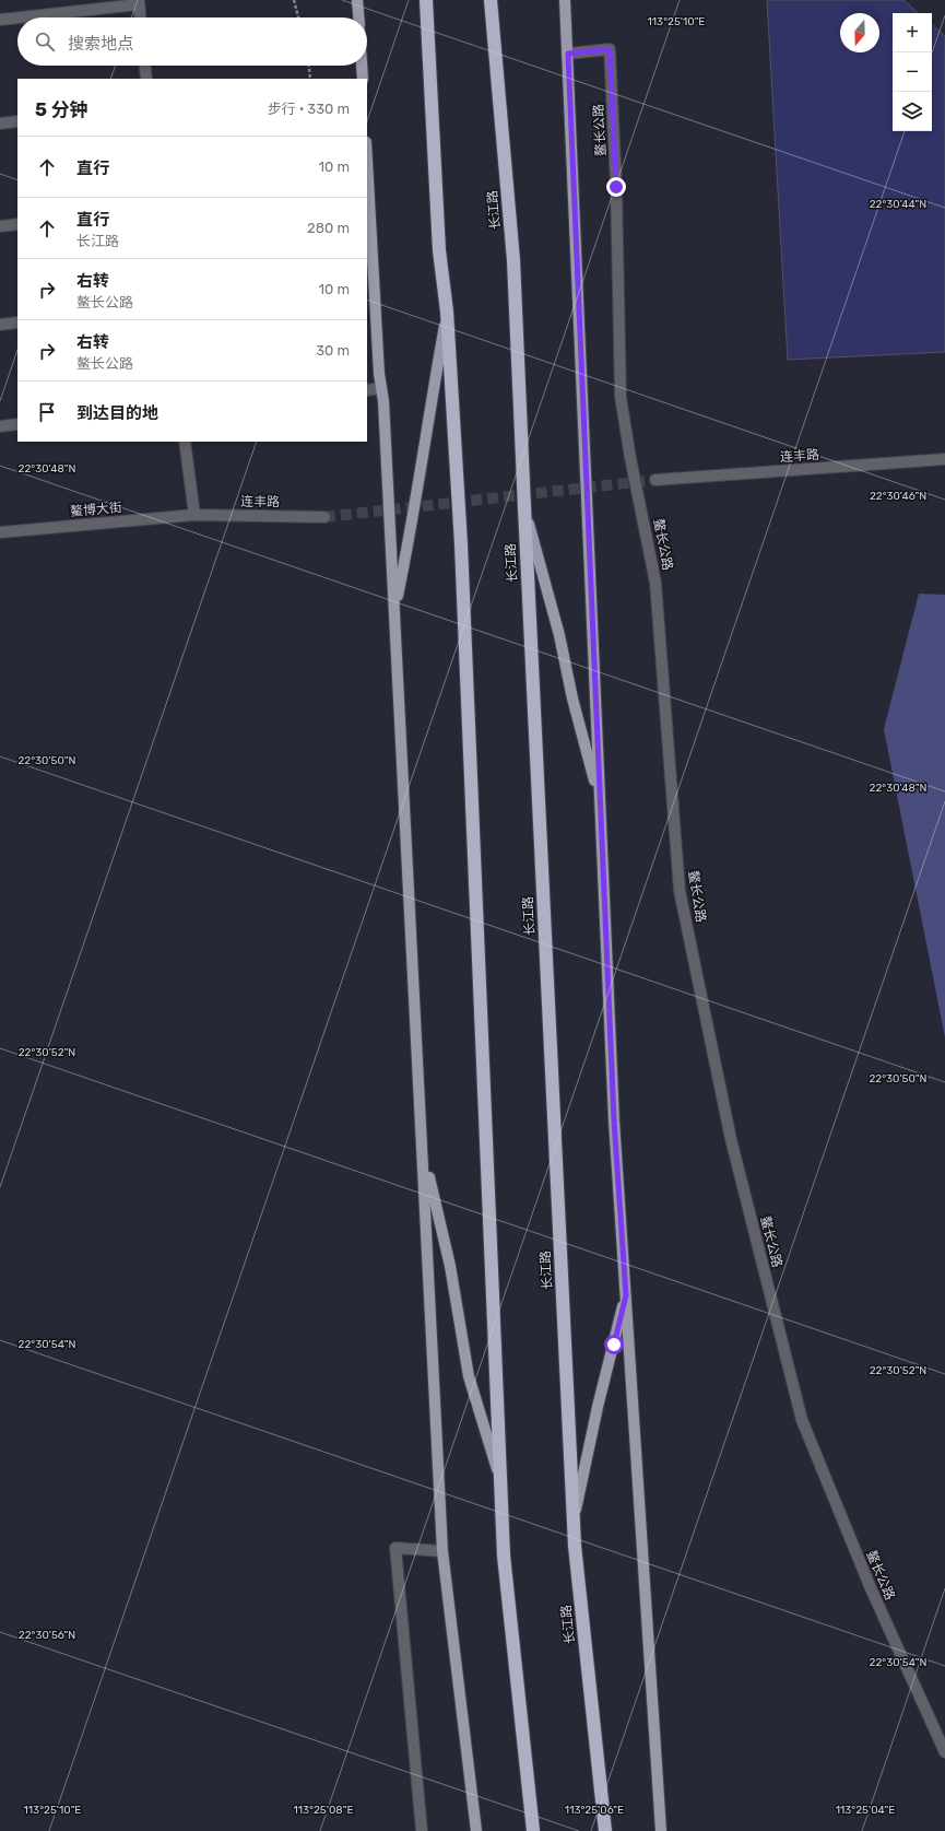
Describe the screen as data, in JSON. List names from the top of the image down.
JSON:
{
  "streets": {
    "highway": ["长江路"],
    "street": ["鳌长公路", "连丰路", "鳌博大街"]
  },
  "crossings": [
    ["连丰路", "鳌博大街"]
  ],
  "north": "bottom",
  "page": {
    "map_buttons": ["+", "−"],
    "search": "搜索地点",
    "heading": ["5 分钟", "步行 · 330 m"],
    "list": [
      ["直行", "10 m"],
      ["直行", "长江路", "280 m"],
      ["右转", "鳌长公路", "10 m"],
      ["右转", "鳌长公路", "30 m"],
      "到达目的地"
    ]
  },
  "coordinates": [
    "113°25'10\"E",
    "22°30'44\"N",
    "22°30'48\"N",
    "22°30'46\"N",
    "22°30'50\"N",
    "22°30'52\"N",
    "22°30'54\"N",
    "22°30'56\"N",
    "113°25'08\"E",
    "113°25'06\"E",
    "113°25'04\"E"
  ]
}
